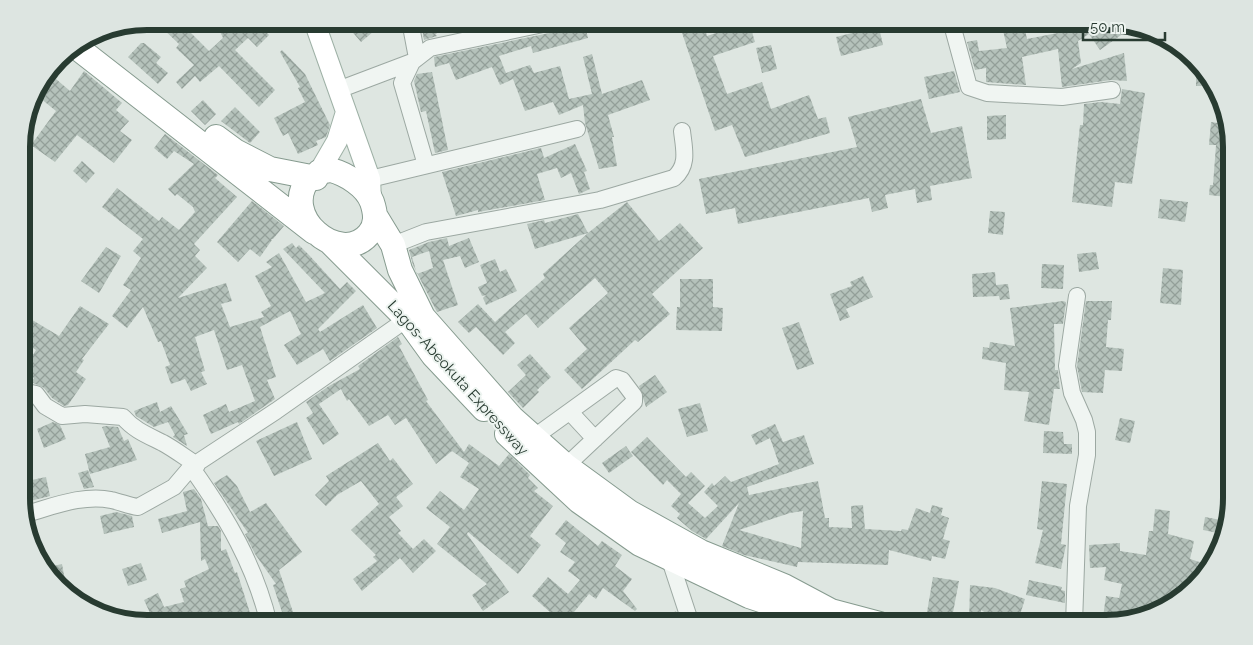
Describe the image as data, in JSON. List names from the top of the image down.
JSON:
{
  "streets": {
    "highway": ["Lagos-Abeokuta Expressway"]
  },
  "scale_bar": "50 m"
}
